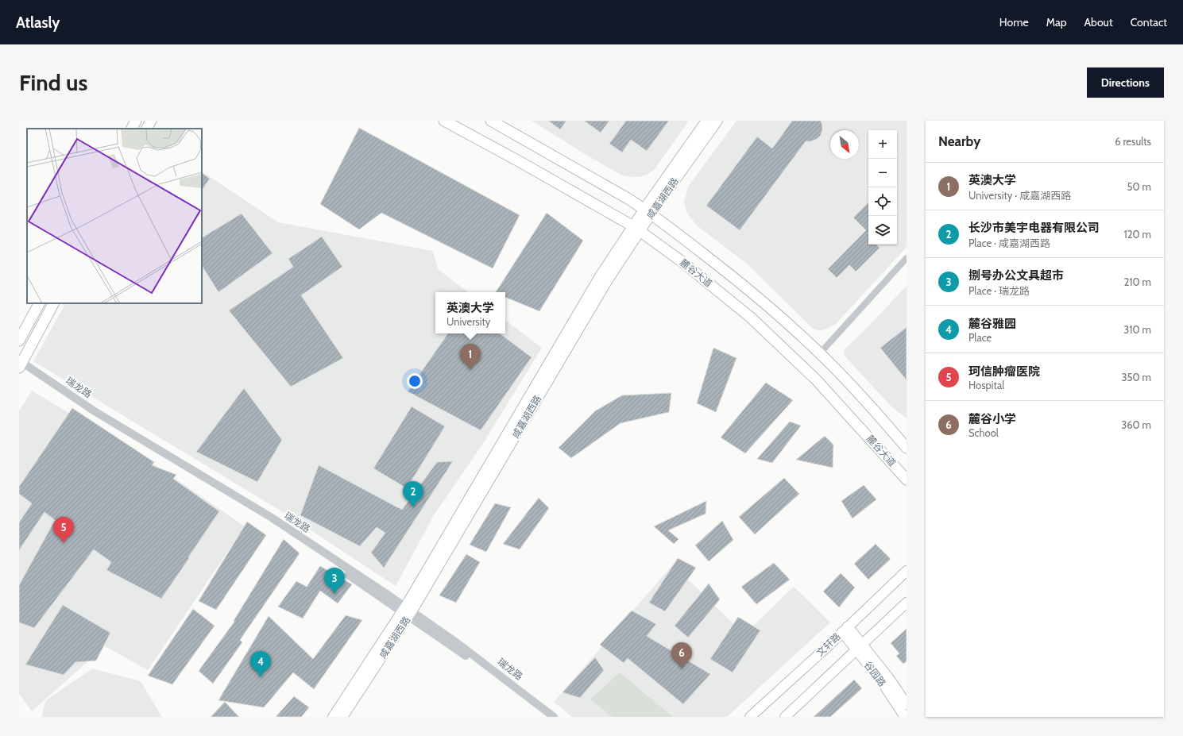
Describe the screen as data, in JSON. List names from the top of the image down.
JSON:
{
  "streets": {
    "main road": [
      "咸嘉湖西路",
      "麓谷大道",
      "文轩路",
      "谷园路"
    ],
    "street": ["瑞龙路"]
  },
  "crossings": [
    ["咸嘉湖西路", "麓谷大道"],
    ["咸嘉湖西路", "瑞龙路"],
    ["文轩路", "谷园路"]
  ],
  "north": "bottom right",
  "page": {
    "header": "Atlasly",
    "nav": [
      "Home",
      "Map",
      "About",
      "Contact"
    ],
    "buttons": "Directions",
    "title": "Find us",
    "heading": ["Nearby", "6 results"],
    "map_buttons": ["+", "−"],
    "list": [
      {
        "mark": "1",
        "name": "英澳大学",
        "note": "University · 咸嘉湖西路",
        "value": "50 m"
      },
      {
        "mark": "2",
        "name": "长沙市美宇电器有限公司",
        "note": "Place · 咸嘉湖西路",
        "value": "120 m"
      },
      {
        "mark": "3",
        "name": "捌号办公文具超市",
        "note": "Place · 瑞龙路",
        "value": "210 m"
      },
      {
        "mark": "4",
        "name": "麓谷雅园",
        "note": "Place",
        "value": "310 m"
      },
      {
        "mark": "5",
        "name": "珂信肿瘤医院",
        "note": "Hospital",
        "value": "350 m"
      },
      {
        "mark": "6",
        "name": "麓谷小学",
        "note": "School",
        "value": "360 m"
      }
    ],
    "popup": ["英澳大学", "University"],
    "pins": [
      "1",
      "2",
      "5",
      "3",
      "6",
      "4"
    ]
  }
}
